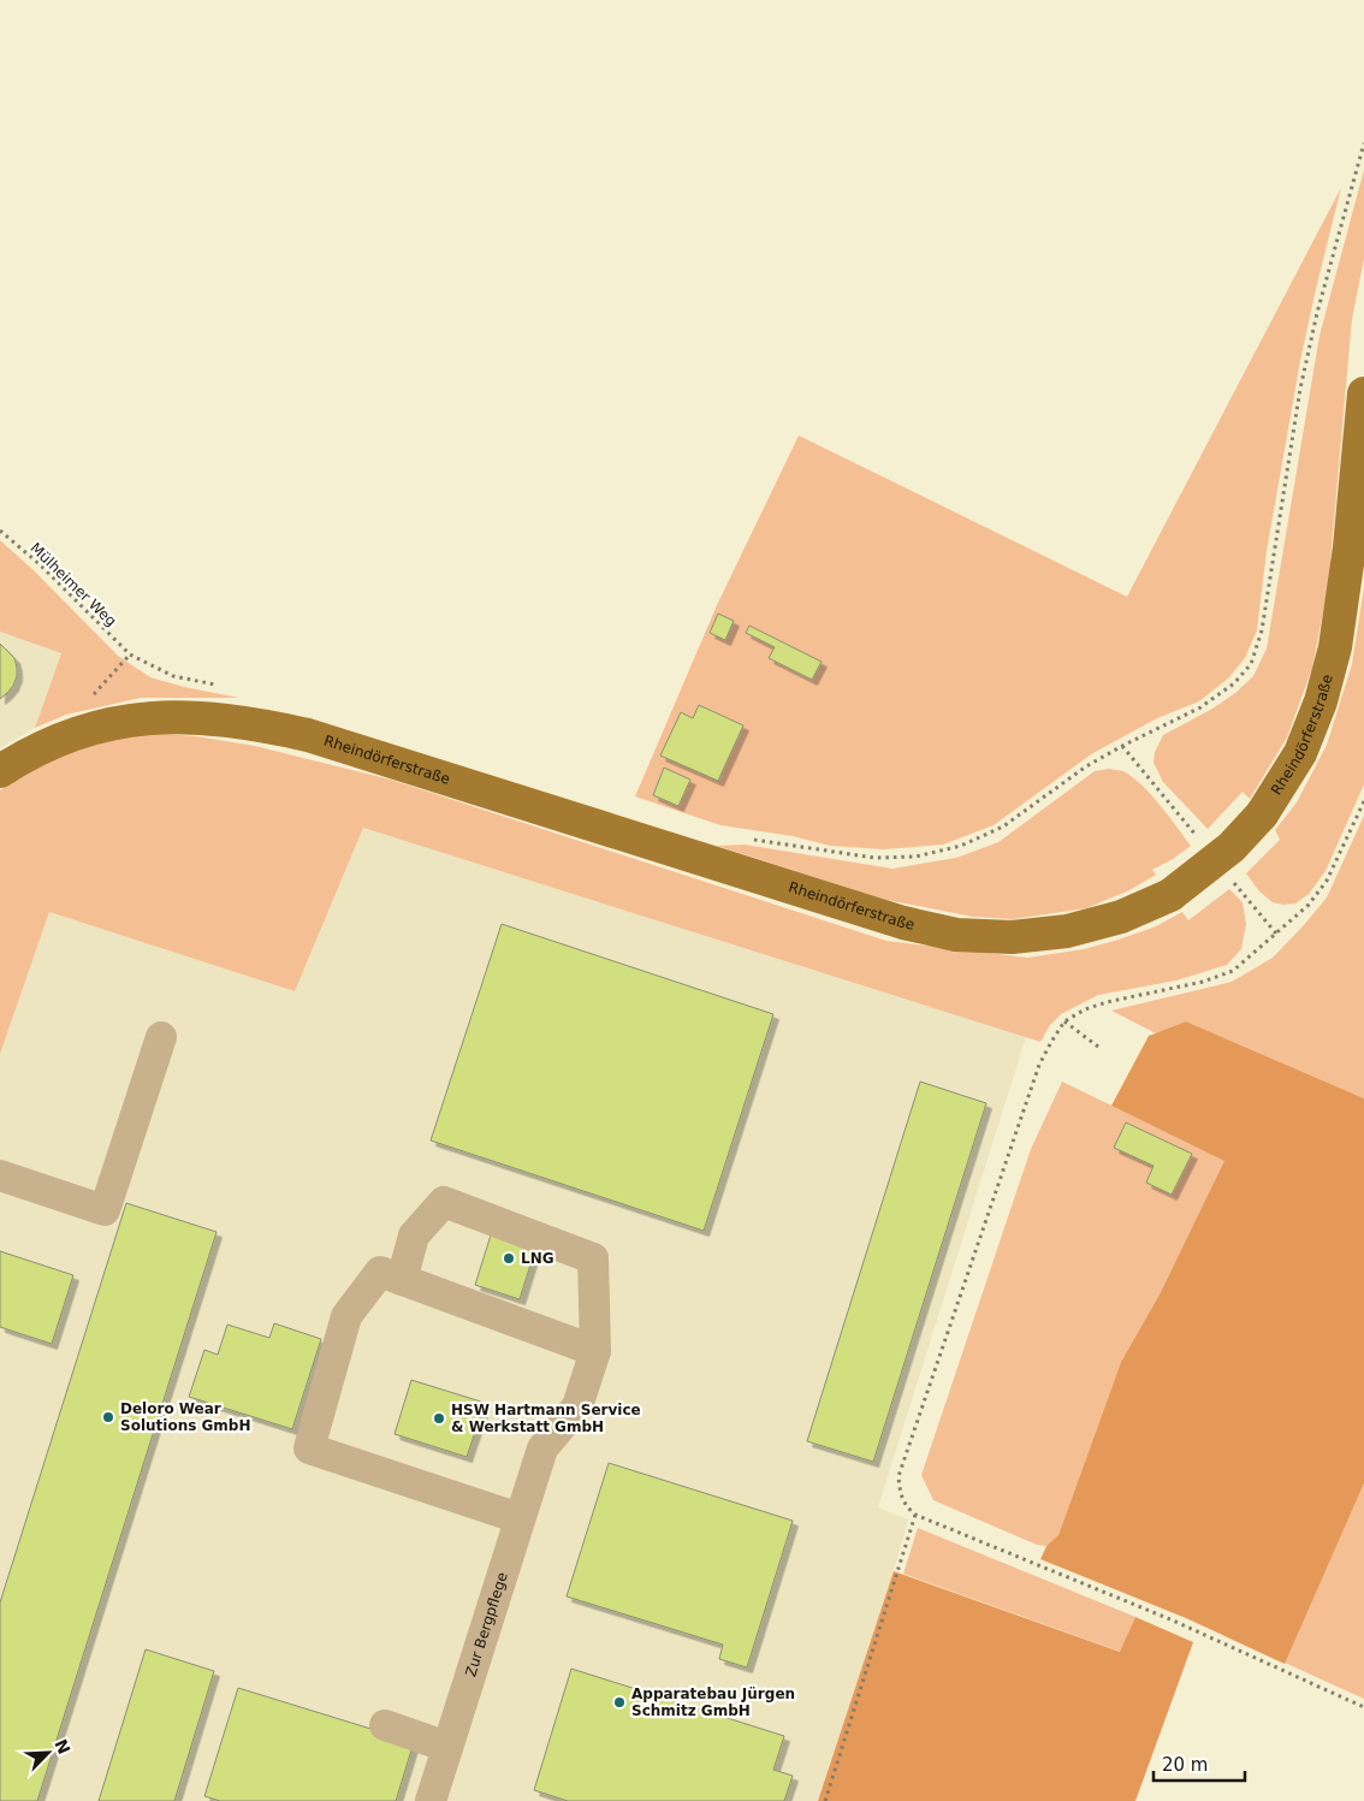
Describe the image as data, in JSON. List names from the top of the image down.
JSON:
{
  "streets": {
    "main road": ["Rheindörferstraße"],
    "lane": ["Zur Bergpflege"],
    "path": ["Mülheimer Weg"]
  },
  "places": [
    "LNG",
    "Deloro Wear Solutions GmbH",
    "HSW Hartmann Service & Werkstatt GmbH",
    "Apparatebau Jürgen Schmitz GmbH"
  ],
  "scale_bar": "20 m",
  "north": "top right"
}
